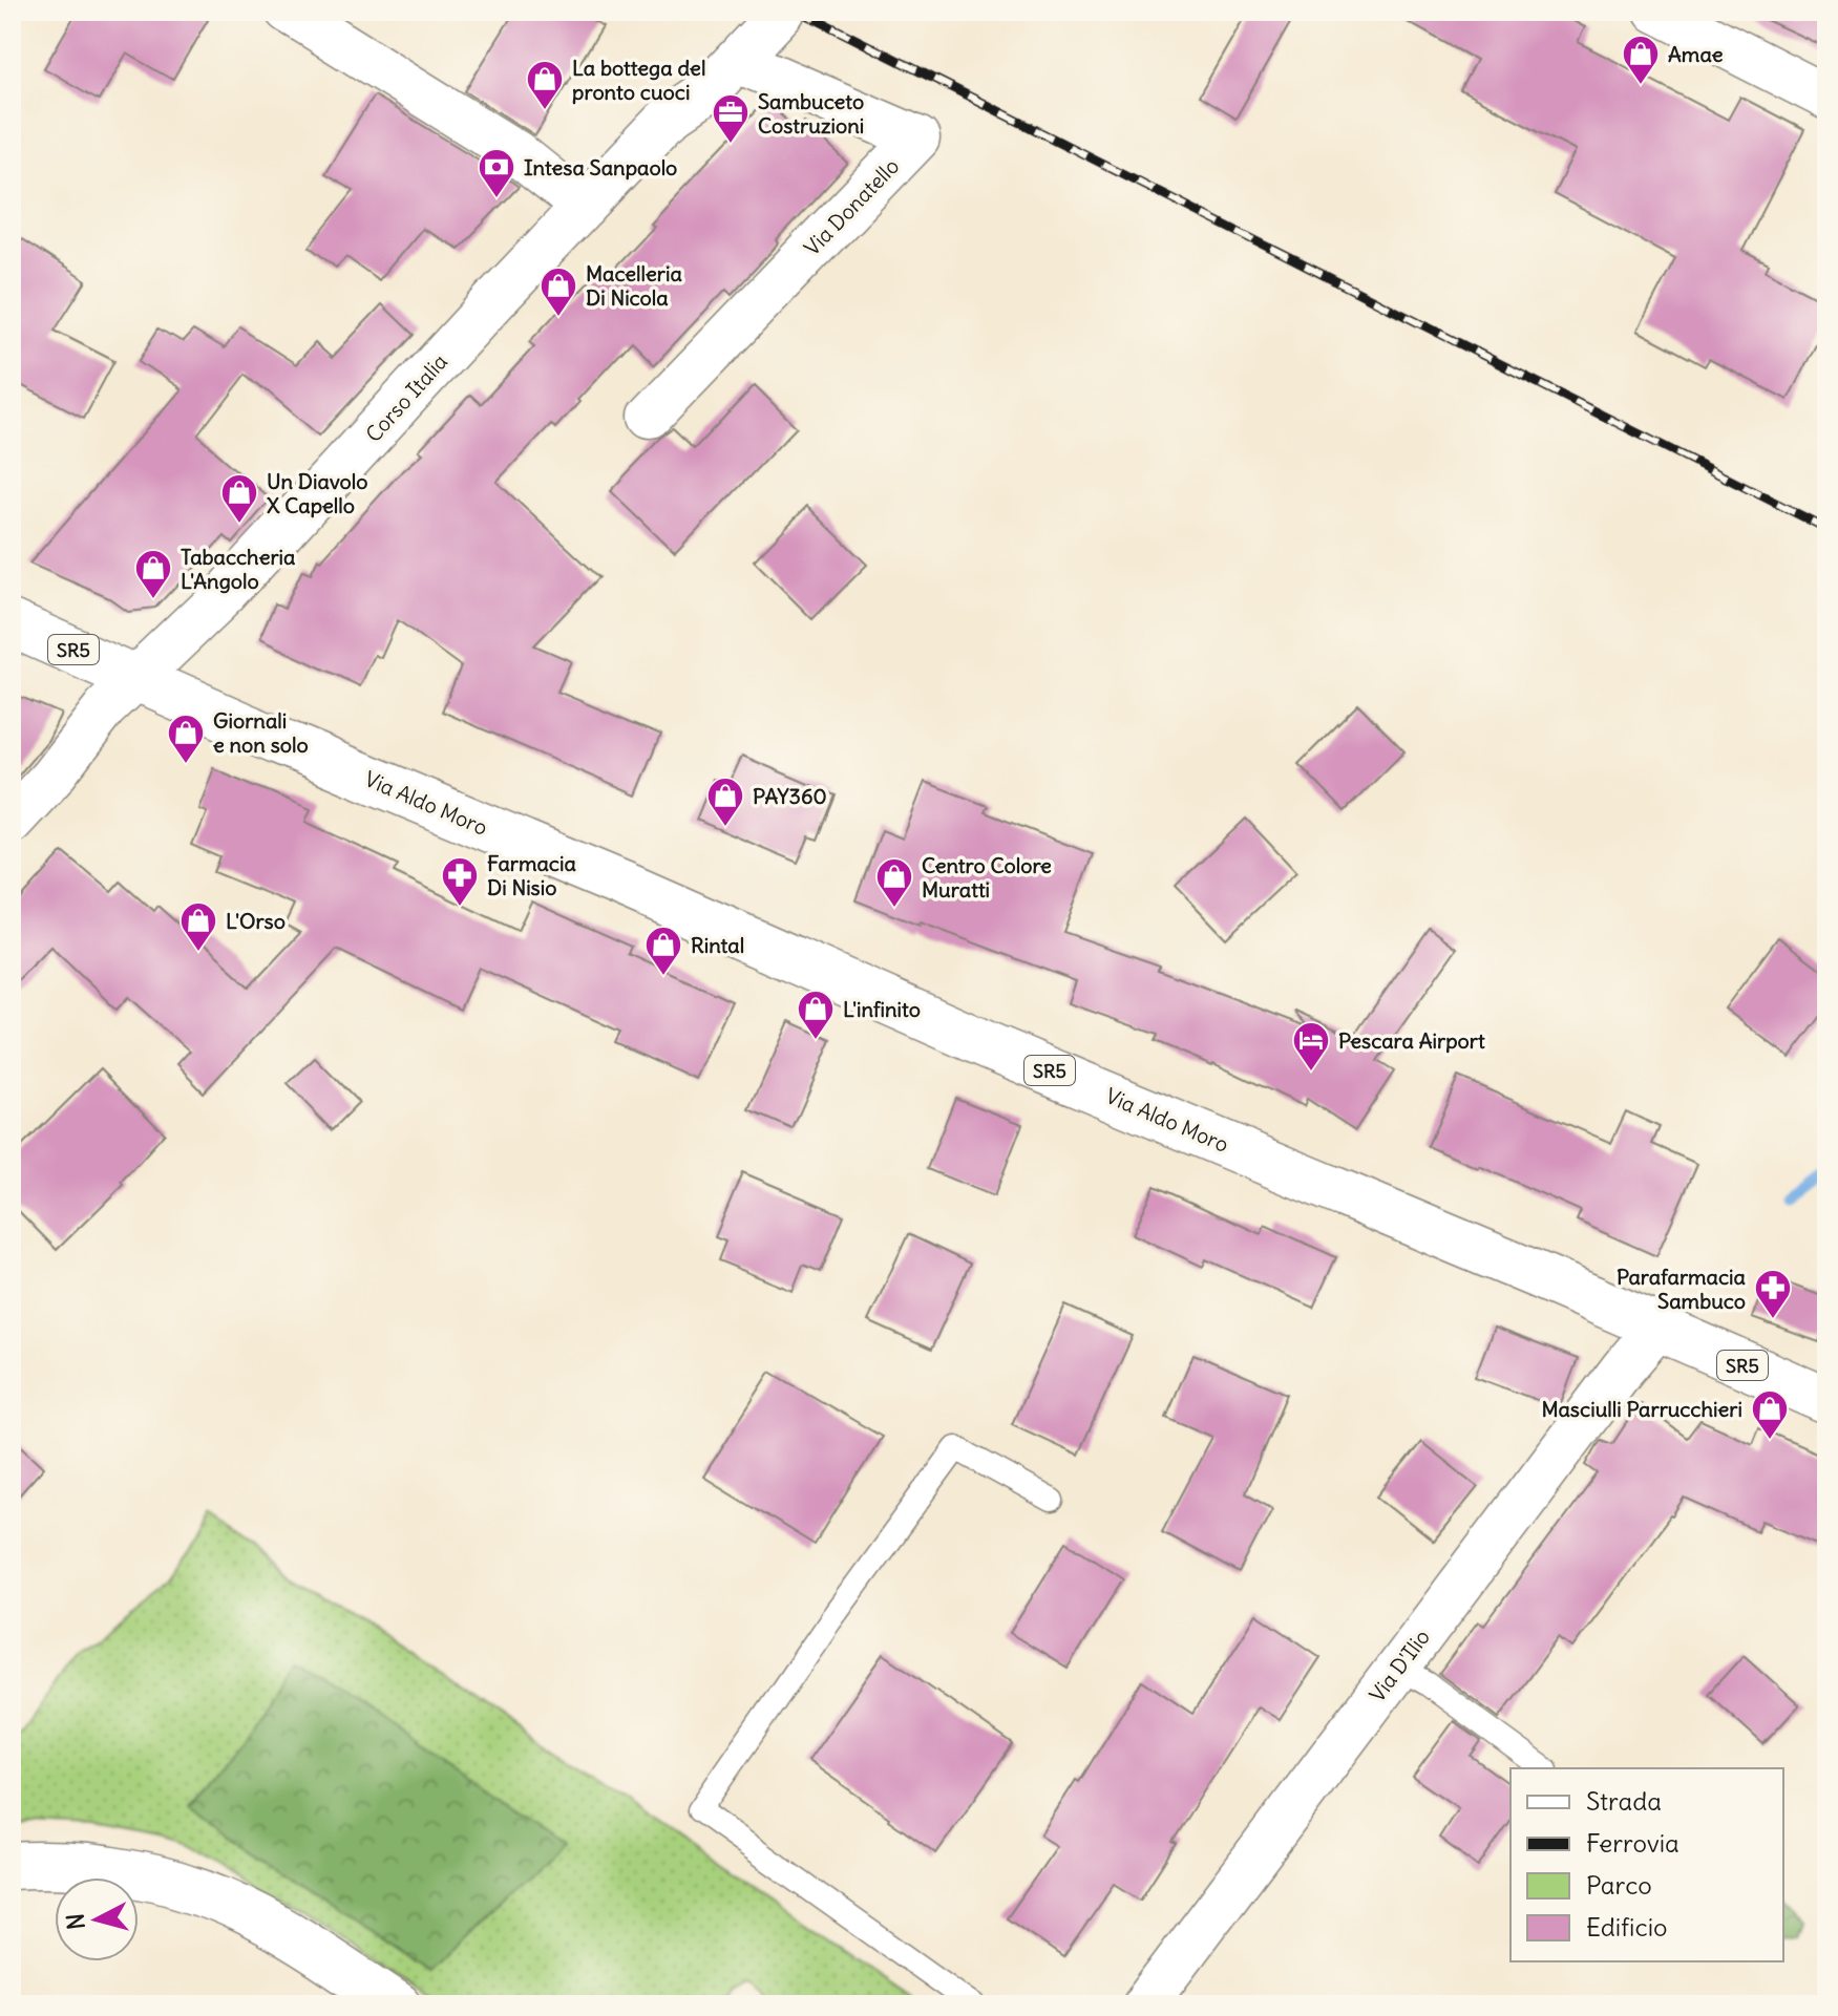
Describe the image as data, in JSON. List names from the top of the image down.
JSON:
{
  "streets": {
    "main road": ["SR5", "Via Aldo Moro"],
    "street": ["Via Donatello", "Corso Italia", "Via D'Ilio"]
  },
  "crossings": [
    ["Via Donatello", "Corso Italia"],
    ["Corso Italia", "SR5"],
    ["Corso Italia", "Via Aldo Moro"],
    ["SR5", "Via Aldo Moro"],
    ["Via Aldo Moro", "Via D'Ilio"]
  ],
  "places": {
    "shop": [
      "Amae",
      "La bottega del pronto cuoci",
      "Macelleria Di Nicola",
      "Un Diavolo X Capello",
      "Tabaccheria L'Angolo",
      "Giornali e non solo",
      "PAY360",
      "Centro Colore Muratti",
      "L'Orso",
      "Rintal",
      "L'infinito",
      "Masciulli Parrucchieri"
    ],
    "office": ["Sambuceto Costruzioni"],
    "bank": ["Intesa Sanpaolo"],
    "pharmacy": ["Farmacia Di Nisio", "Parafarmacia Sambuco"],
    "hotel": ["Pescara Airport"]
  },
  "legend": [
    "Strada",
    "Ferrovia",
    "Parco",
    "Edificio"
  ],
  "north": "left"
}
